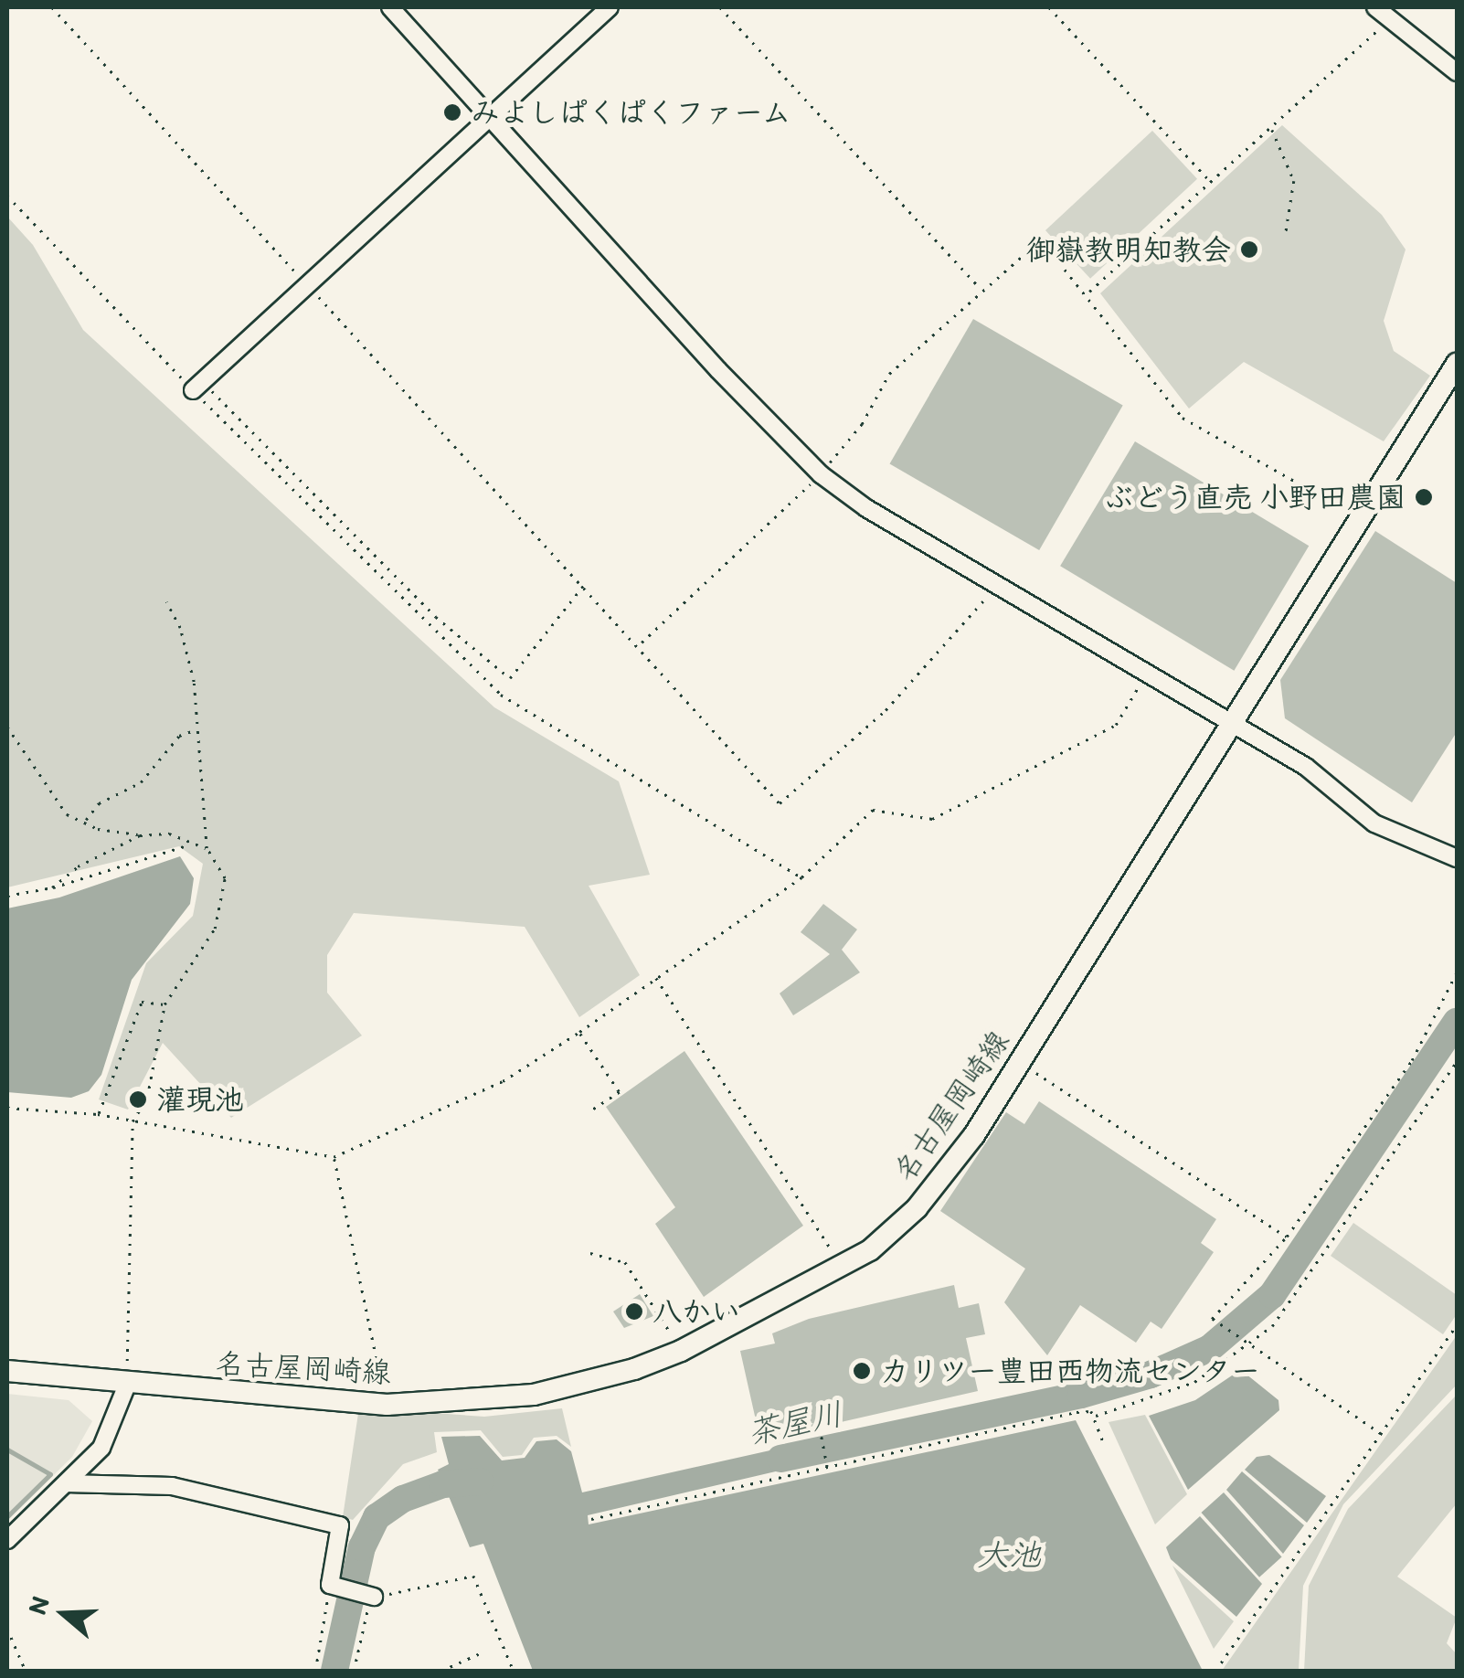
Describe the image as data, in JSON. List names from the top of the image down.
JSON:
{
  "streets": {
    "main road": ["名古屋岡崎線"]
  },
  "water": ["茶屋川", "大池"],
  "places": [
    "みよしぱくぱくファーム",
    "御嶽教明知教会",
    "ぶどう直売 小野田農園",
    "灌現池",
    "八かい",
    "カリツー豊田西物流センター"
  ],
  "north": "left"
}
